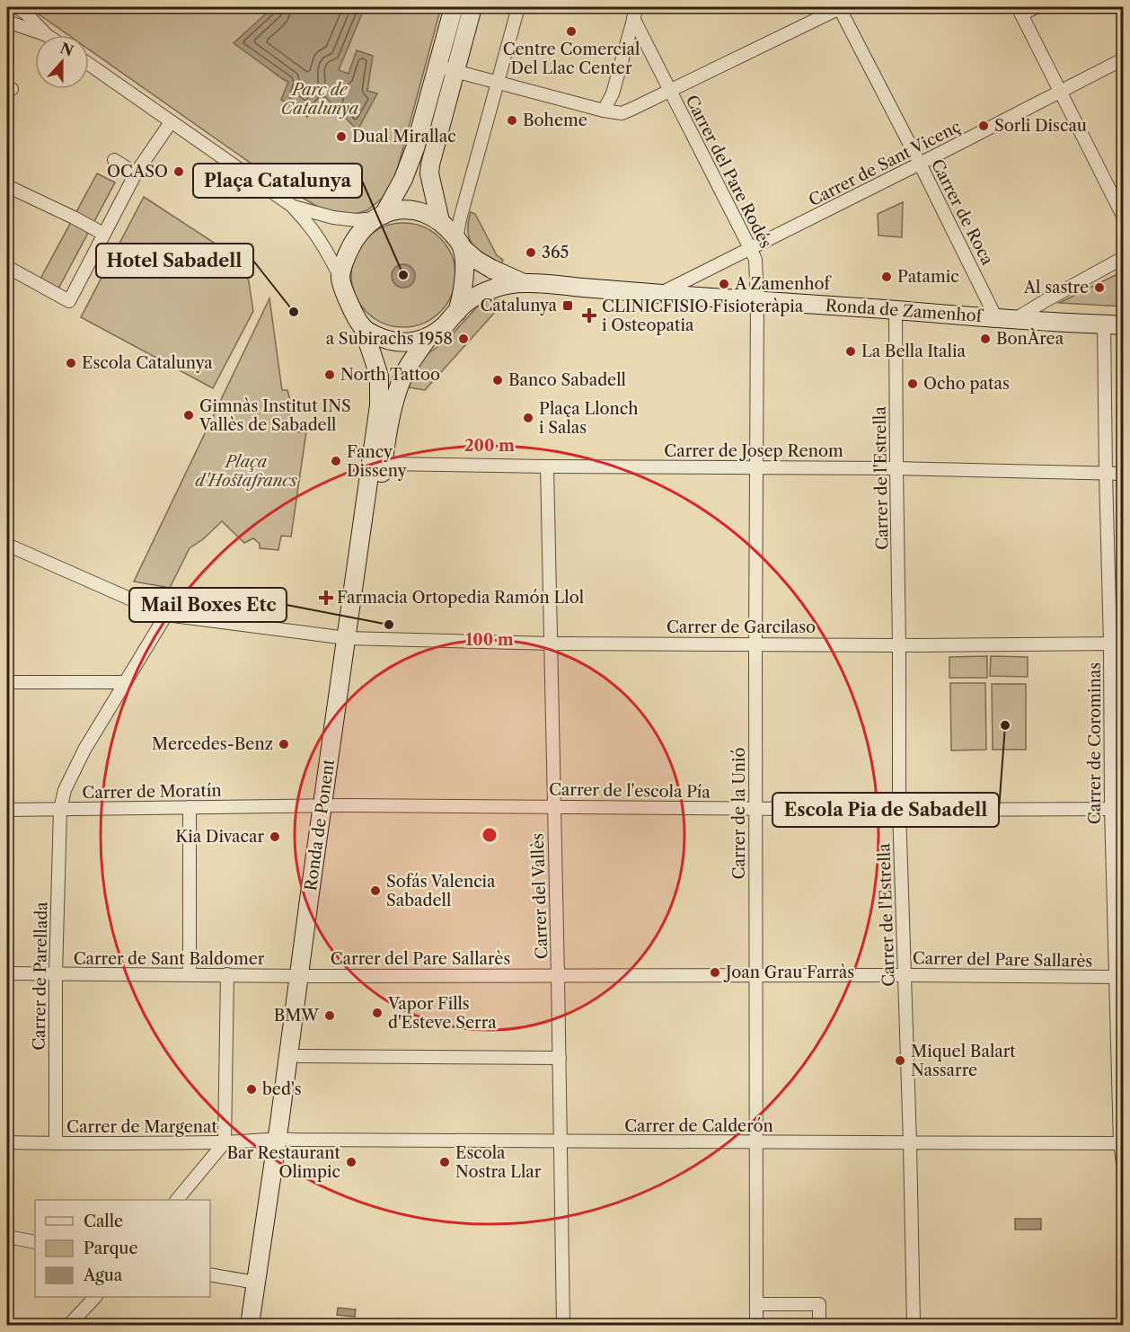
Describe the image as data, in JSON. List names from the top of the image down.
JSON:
{
  "streets": {
    "main road": ["Ronda de Zamenhof", "Ronda de Ponent"],
    "street": [
      "Carrer de Sant Vicenç",
      "Carrer del Pare Rodés",
      "Carrer de Roca",
      "Carrer de Josep Renom",
      "Carrer de l'Estrella",
      "Carrer de Garcilaso",
      "Carrer de Corominas",
      "Carrer de l'escola Pía",
      "Carrer de Moratín",
      "Carrer de la Unió",
      "Carrer del Vallès",
      "Carrer de Sant Baldomer",
      "Carrer del Pare Sallarès",
      "Carrer de Parellada",
      "Carrer de Calderón",
      "Carrer de Margenat"
    ]
  },
  "crossings": [
    ["Carrer de Sant Vicenç", "Carrer del Pare Rodés"],
    ["Carrer de Sant Vicenç", "Carrer de Roca"],
    ["Carrer de Sant Vicenç", "Ronda de Zamenhof"],
    ["Carrer del Pare Rodés", "Ronda de Zamenhof"],
    ["Carrer del Pare Rodés", "Carrer de la Unió"],
    ["Carrer de Roca", "Ronda de Zamenhof"],
    ["Ronda de Zamenhof", "Carrer de l'Estrella"],
    ["Ronda de Zamenhof", "Carrer de Corominas"],
    ["Ronda de Zamenhof", "Carrer de la Unió"],
    ["Ronda de Zamenhof", "Ronda de Ponent"],
    ["Carrer de Josep Renom", "Carrer de l'Estrella"],
    ["Carrer de Josep Renom", "Carrer de Corominas"],
    ["Carrer de Josep Renom", "Carrer de la Unió"],
    ["Carrer de Josep Renom", "Ronda de Ponent"],
    ["Carrer de Josep Renom", "Carrer del Vallès"],
    ["Carrer de l'Estrella", "Carrer de Garcilaso"],
    ["Carrer de l'Estrella", "Carrer de l'escola Pía"],
    ["Carrer de l'Estrella", "Carrer del Pare Sallarès"],
    ["Carrer de l'Estrella", "Carrer de Calderón"],
    ["Carrer de Garcilaso", "Carrer de Corominas"],
    ["Carrer de Garcilaso", "Carrer de la Unió"],
    ["Carrer de Garcilaso", "Ronda de Ponent"],
    ["Carrer de Garcilaso", "Carrer del Vallès"],
    ["Carrer de Garcilaso", "Carrer de Parellada"],
    ["Carrer de Corominas", "Carrer de l'escola Pía"],
    ["Carrer de Corominas", "Carrer del Pare Sallarès"],
    ["Carrer de Corominas", "Carrer de Calderón"],
    ["Carrer de l'escola Pía", "Carrer de Moratín"],
    ["Carrer de l'escola Pía", "Carrer de la Unió"],
    ["Carrer de l'escola Pía", "Ronda de Ponent"],
    ["Carrer de l'escola Pía", "Carrer del Vallès"],
    ["Carrer de Moratín", "Carrer de Parellada"],
    ["Carrer de la Unió", "Carrer del Pare Sallarès"],
    ["Carrer de la Unió", "Carrer de Calderón"],
    ["Ronda de Ponent", "Carrer de Sant Baldomer"],
    ["Ronda de Ponent", "Carrer del Pare Sallarès"],
    ["Ronda de Ponent", "Carrer de Calderón"],
    ["Ronda de Ponent", "Carrer de Margenat"],
    ["Carrer del Vallès", "Carrer del Pare Sallarès"],
    ["Carrer del Vallès", "Carrer de Calderón"],
    ["Carrer de Sant Baldomer", "Carrer del Pare Sallarès"],
    ["Carrer de Sant Baldomer", "Carrer de Parellada"],
    ["Carrer de Parellada", "Carrer de Margenat"],
    ["Carrer de Calderón", "Carrer de Margenat"]
  ],
  "parks": ["Parc de Catalunya", "Plaça d'Hostafrancs"],
  "places": {
    "other": [
      "Centre Comercial Del Llac Center",
      "Boheme",
      "Sorli Discau",
      "Dual Mirallac",
      "OCASO",
      "365",
      "Plaça Catalunya",
      "Patamic",
      "A Zamenhof",
      "Al sastre",
      "Hotel Sabadell",
      "a Subirachs 1958",
      "BonÀrea",
      "La Bella Italia",
      "Escola Catalunya",
      "North Tattoo",
      "Banco Sabadell",
      "Ocho patas",
      "Gimnàs Institut INS Vallès de Sabadell",
      "Plaça Llonch i Salas",
      "Fancy Disseny",
      "Mail Boxes Etc",
      "Escola Pia de Sabadell",
      "Mercedes-Benz",
      "Kia Divacar",
      "Sofás Valencia Sabadell",
      "Joan Grau Farràs",
      "Vapor Fills d'Esteve Serra",
      "BMW",
      "Miquel Balart Nassarre",
      "bed's",
      "Bar Restaurant Olimpic",
      "Escola Nostra Llar"
    ],
    "transit": ["Catalunya"],
    "health": ["CLINICFISIO Fisioteràpia i Osteopatia", "Farmacia Ortopedia Ramón Llol"]
  },
  "legend": ["Calle", "Parque", "Agua"],
  "north": "top",
  "rings": ["200 m", "100 m"]
}
